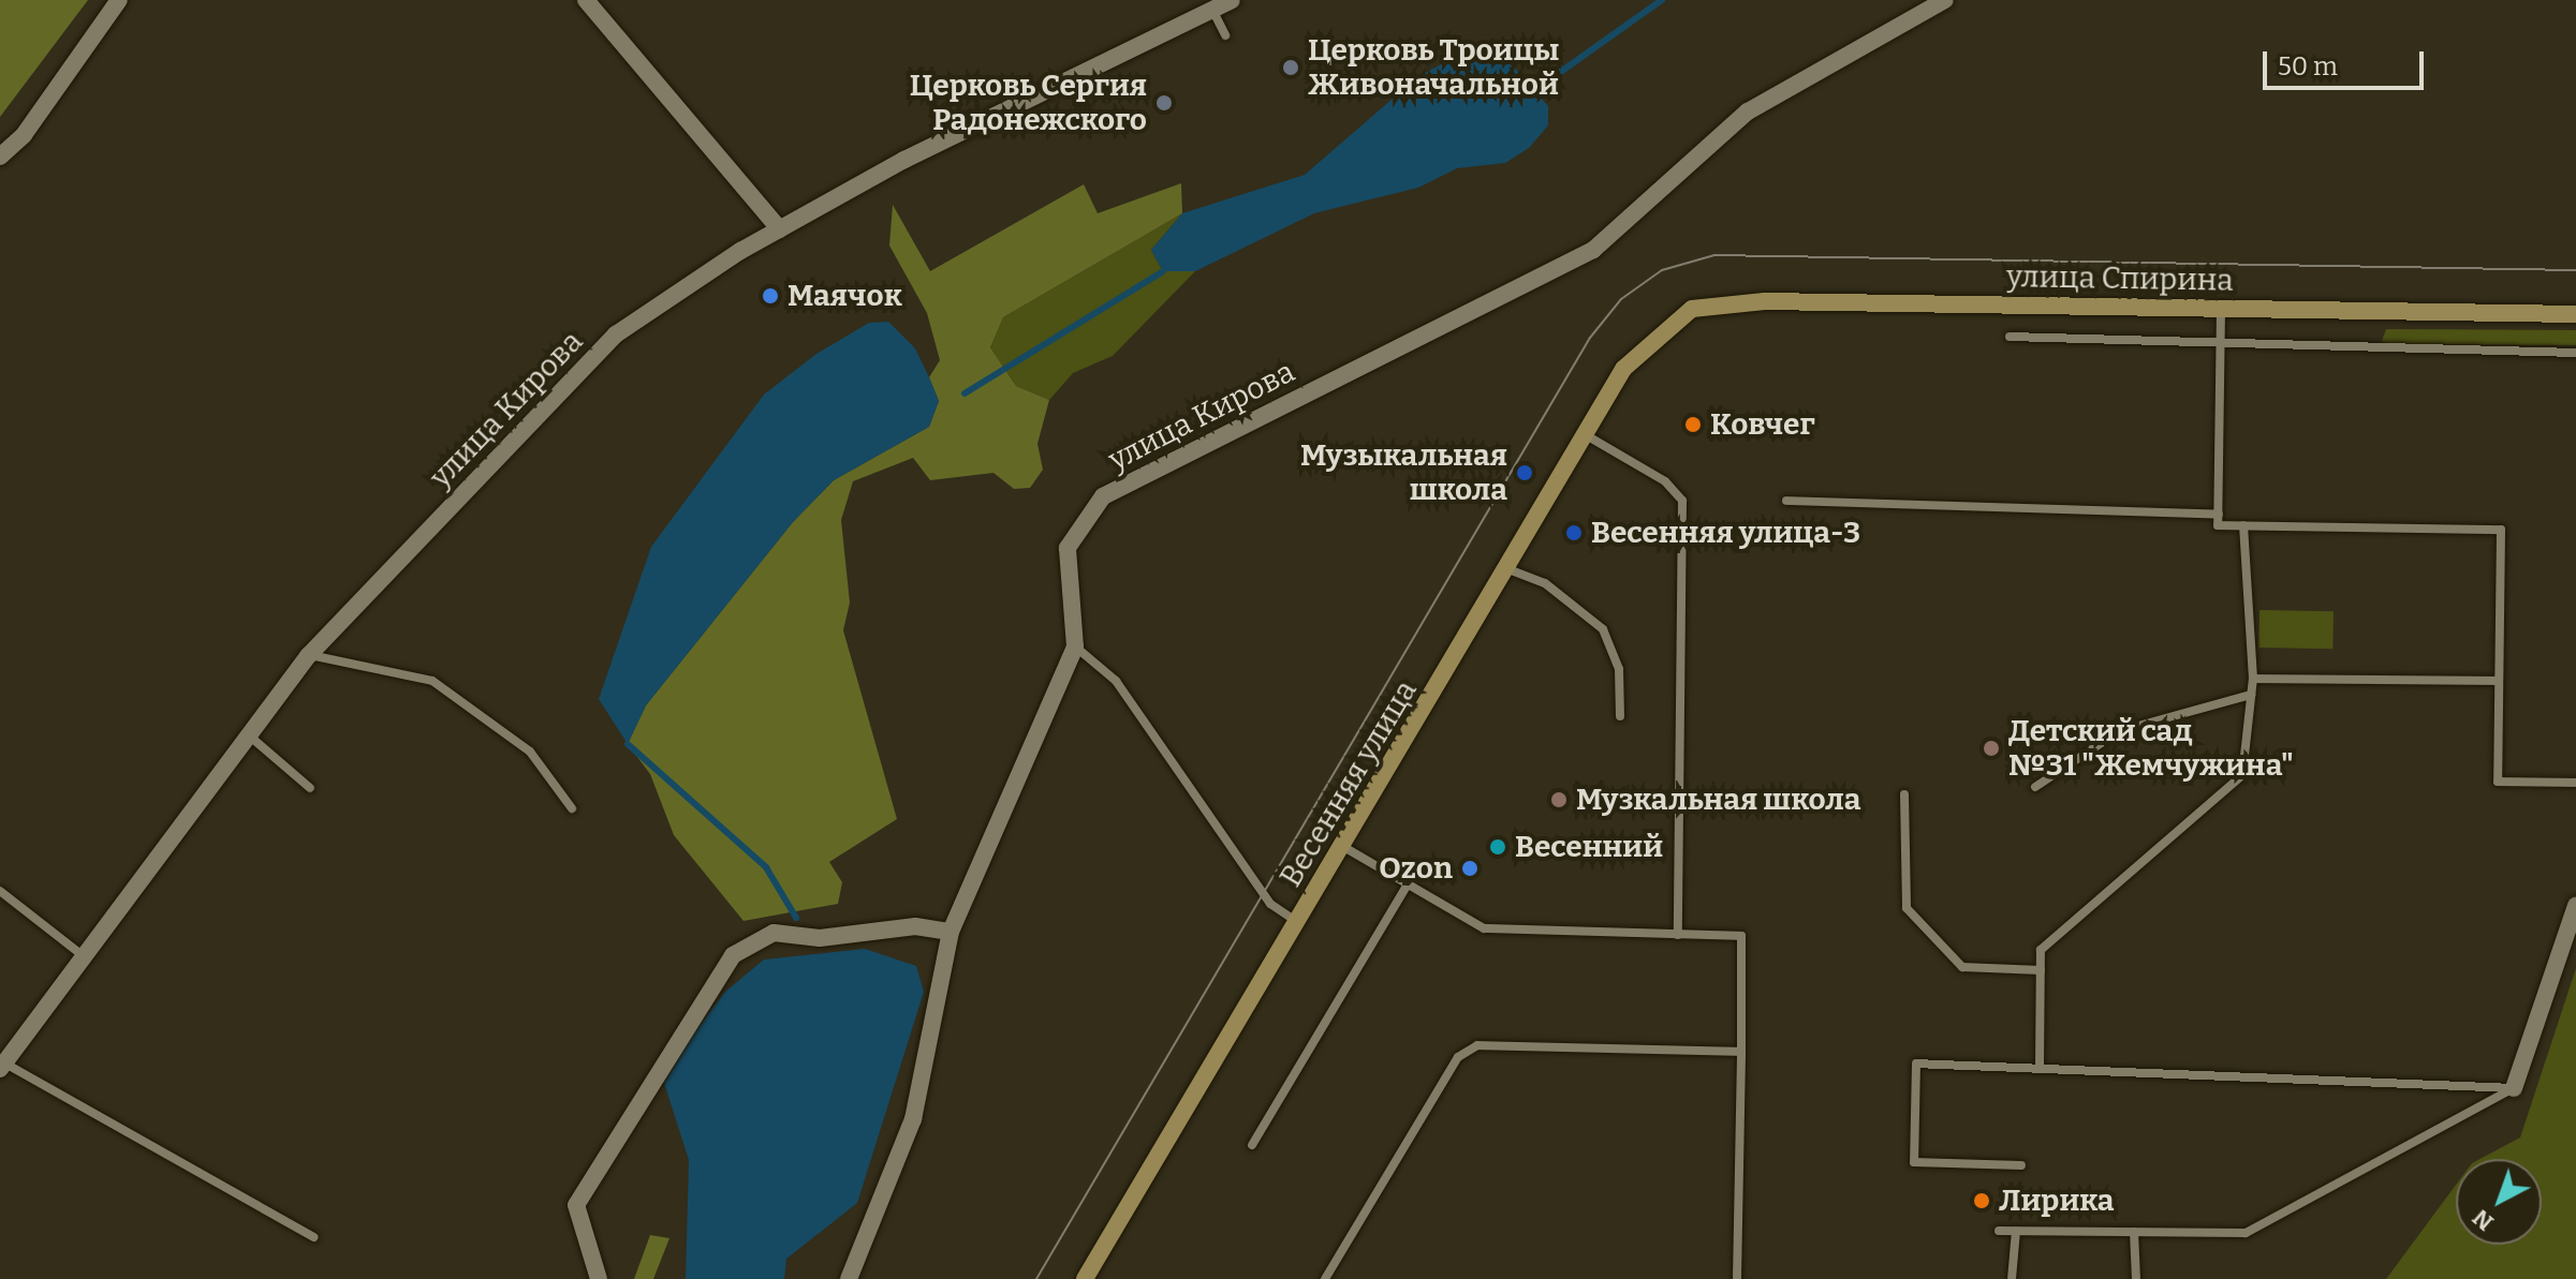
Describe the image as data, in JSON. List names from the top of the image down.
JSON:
{
  "streets": {
    "main road": ["улица Спирина", "Весенняя улица"],
    "street": ["улица Кирова"]
  },
  "crossings": [
    ["улица Спирина", "Весенняя улица"]
  ],
  "places": [
    "Церковь Троицы Живоначальной",
    "Церковь Сергия Радонежского",
    "Маячок",
    "Ковчег",
    "Музыкальная школа",
    "Весенняя улица-3",
    "Детский сад №31 \"Жемчужина\"",
    "Музкальная школа",
    "Весенний",
    "Ozon",
    "Лирика"
  ],
  "scale_bar": "50 m",
  "north": "bottom left"
}
